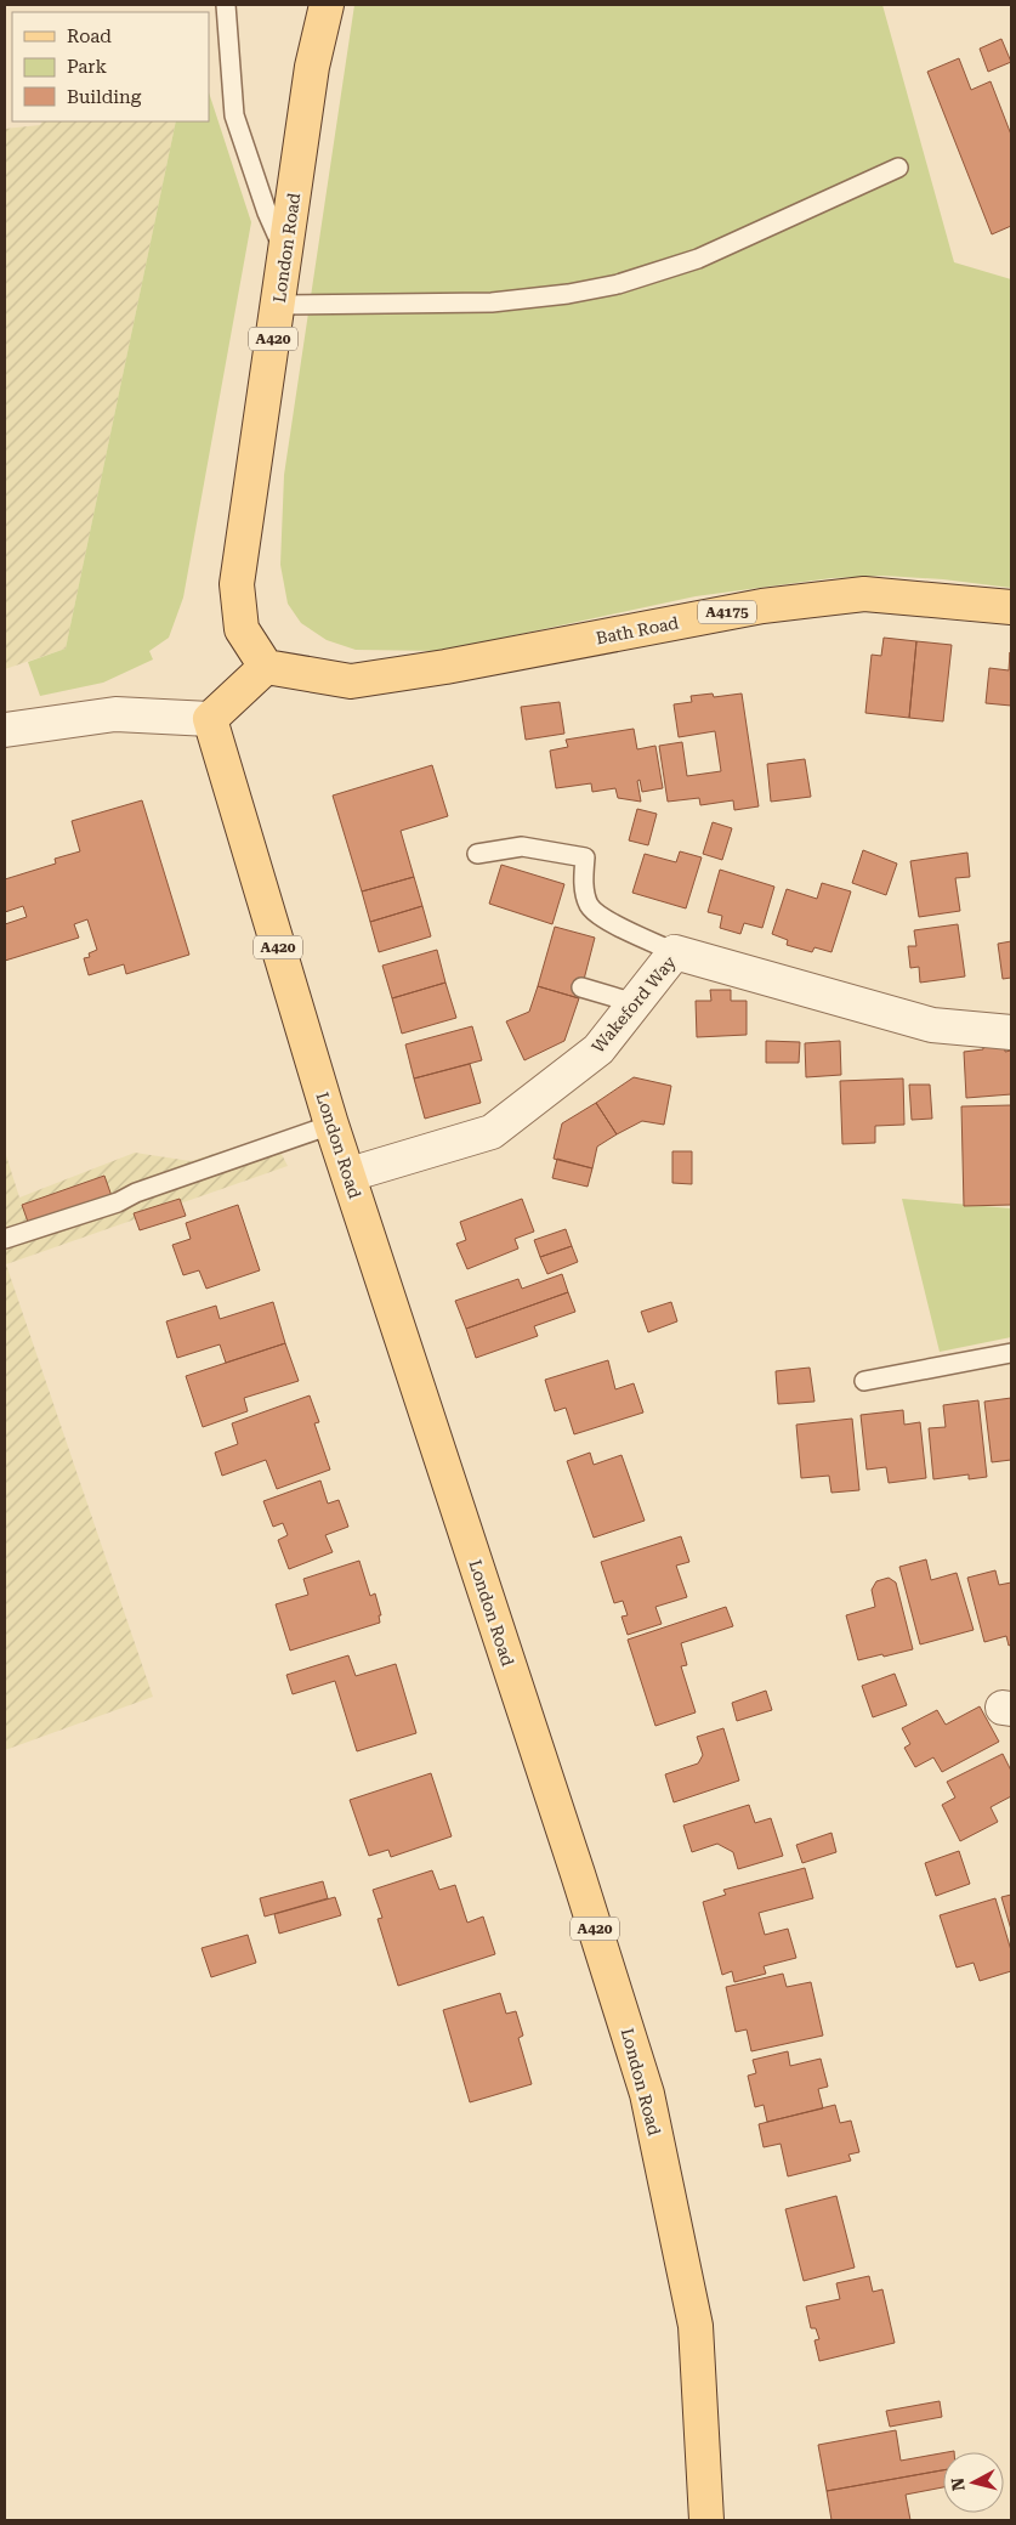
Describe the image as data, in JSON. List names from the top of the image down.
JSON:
{
  "streets": {
    "main road": [
      "London Road",
      "A420",
      "A4175",
      "Bath Road"
    ],
    "street": ["Wakeford Way"]
  },
  "crossings": [
    ["London Road", "Bath Road"],
    ["London Road", "Wakeford Way"]
  ],
  "legend": ["Road", "Park", "Building"],
  "north": "left"
}
